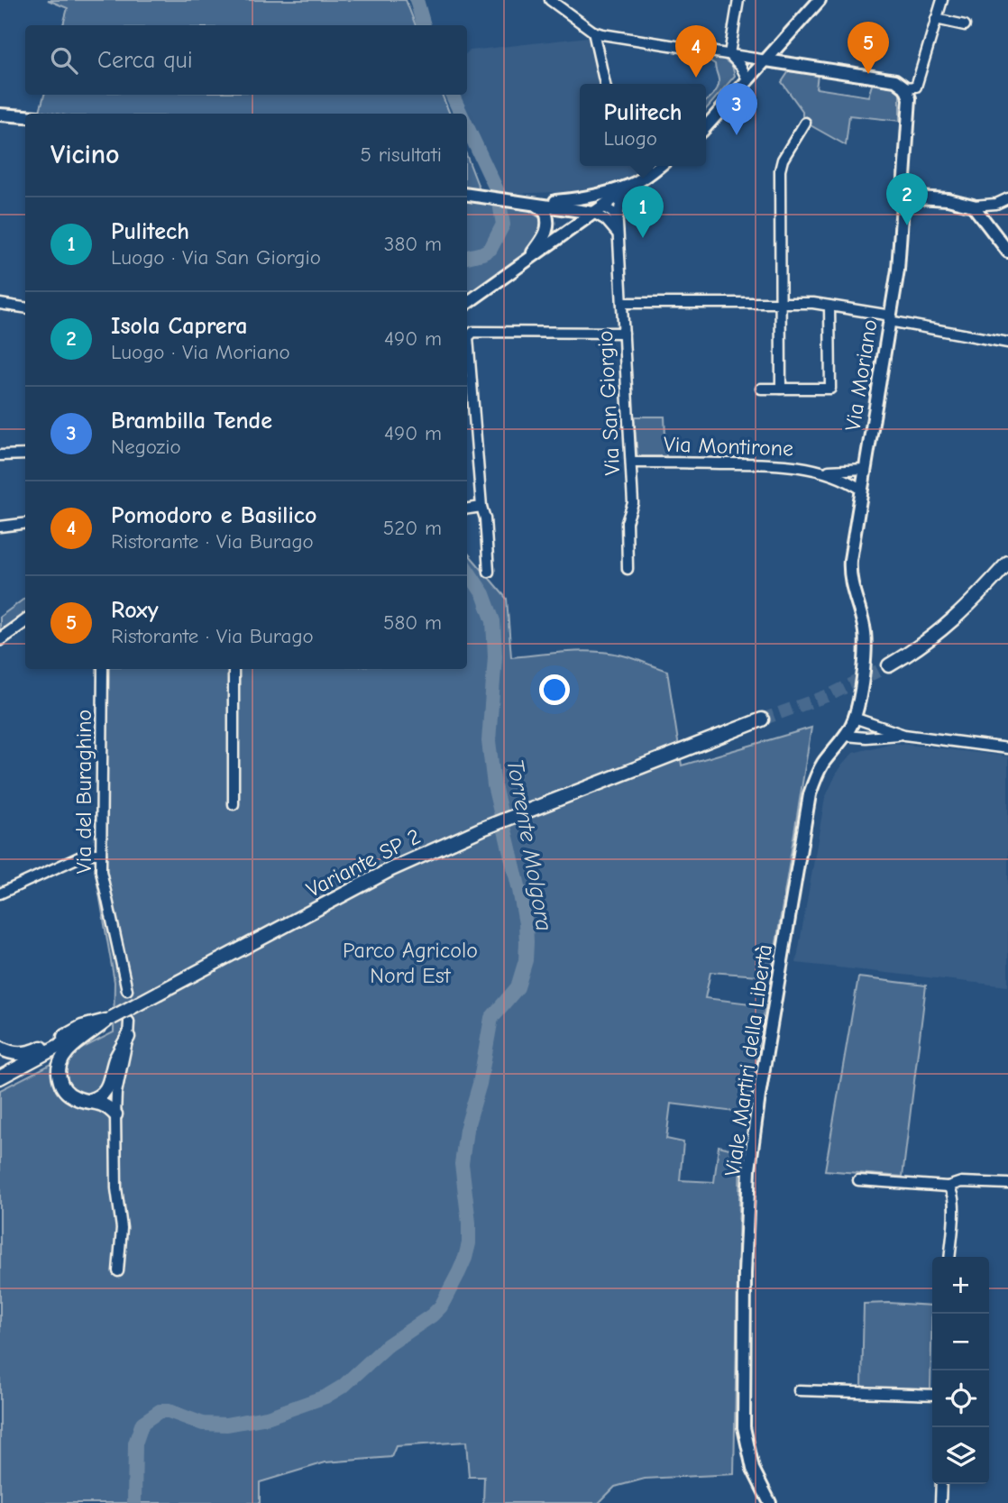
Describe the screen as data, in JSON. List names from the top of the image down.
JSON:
{
  "streets": {
    "main road": ["Variante SP 2"],
    "street": [
      "Via Moriano",
      "Via San Giorgio",
      "Via Montirone",
      "Via del Buraghino",
      "Viale Martiri della Libertà"
    ]
  },
  "crossings": [
    ["Via Moriano", "Viale Martiri della Libertà"],
    ["Via San Giorgio", "Via Montirone"]
  ],
  "water": ["Torrente Molgora"],
  "parks": ["Parco Agricolo Nord Est"],
  "page": {
    "pins": [
      "5",
      "4",
      "3",
      "2",
      "1"
    ],
    "search": "Cerca qui",
    "popup": ["Pulitech", "Luogo"],
    "heading": ["Vicino", "5 risultati"],
    "list": [
      {
        "mark": "1",
        "name": "Pulitech",
        "note": "Luogo · Via San Giorgio",
        "value": "380 m"
      },
      {
        "mark": "2",
        "name": "Isola Caprera",
        "note": "Luogo · Via Moriano",
        "value": "490 m"
      },
      {
        "mark": "3",
        "name": "Brambilla Tende",
        "note": "Negozio",
        "value": "490 m"
      },
      {
        "mark": "4",
        "name": "Pomodoro e Basilico",
        "note": "Ristorante · Via Burago",
        "value": "520 m"
      },
      {
        "mark": "5",
        "name": "Roxy",
        "note": "Ristorante · Via Burago",
        "value": "580 m"
      }
    ],
    "map_buttons": ["+", "−"]
  }
}
